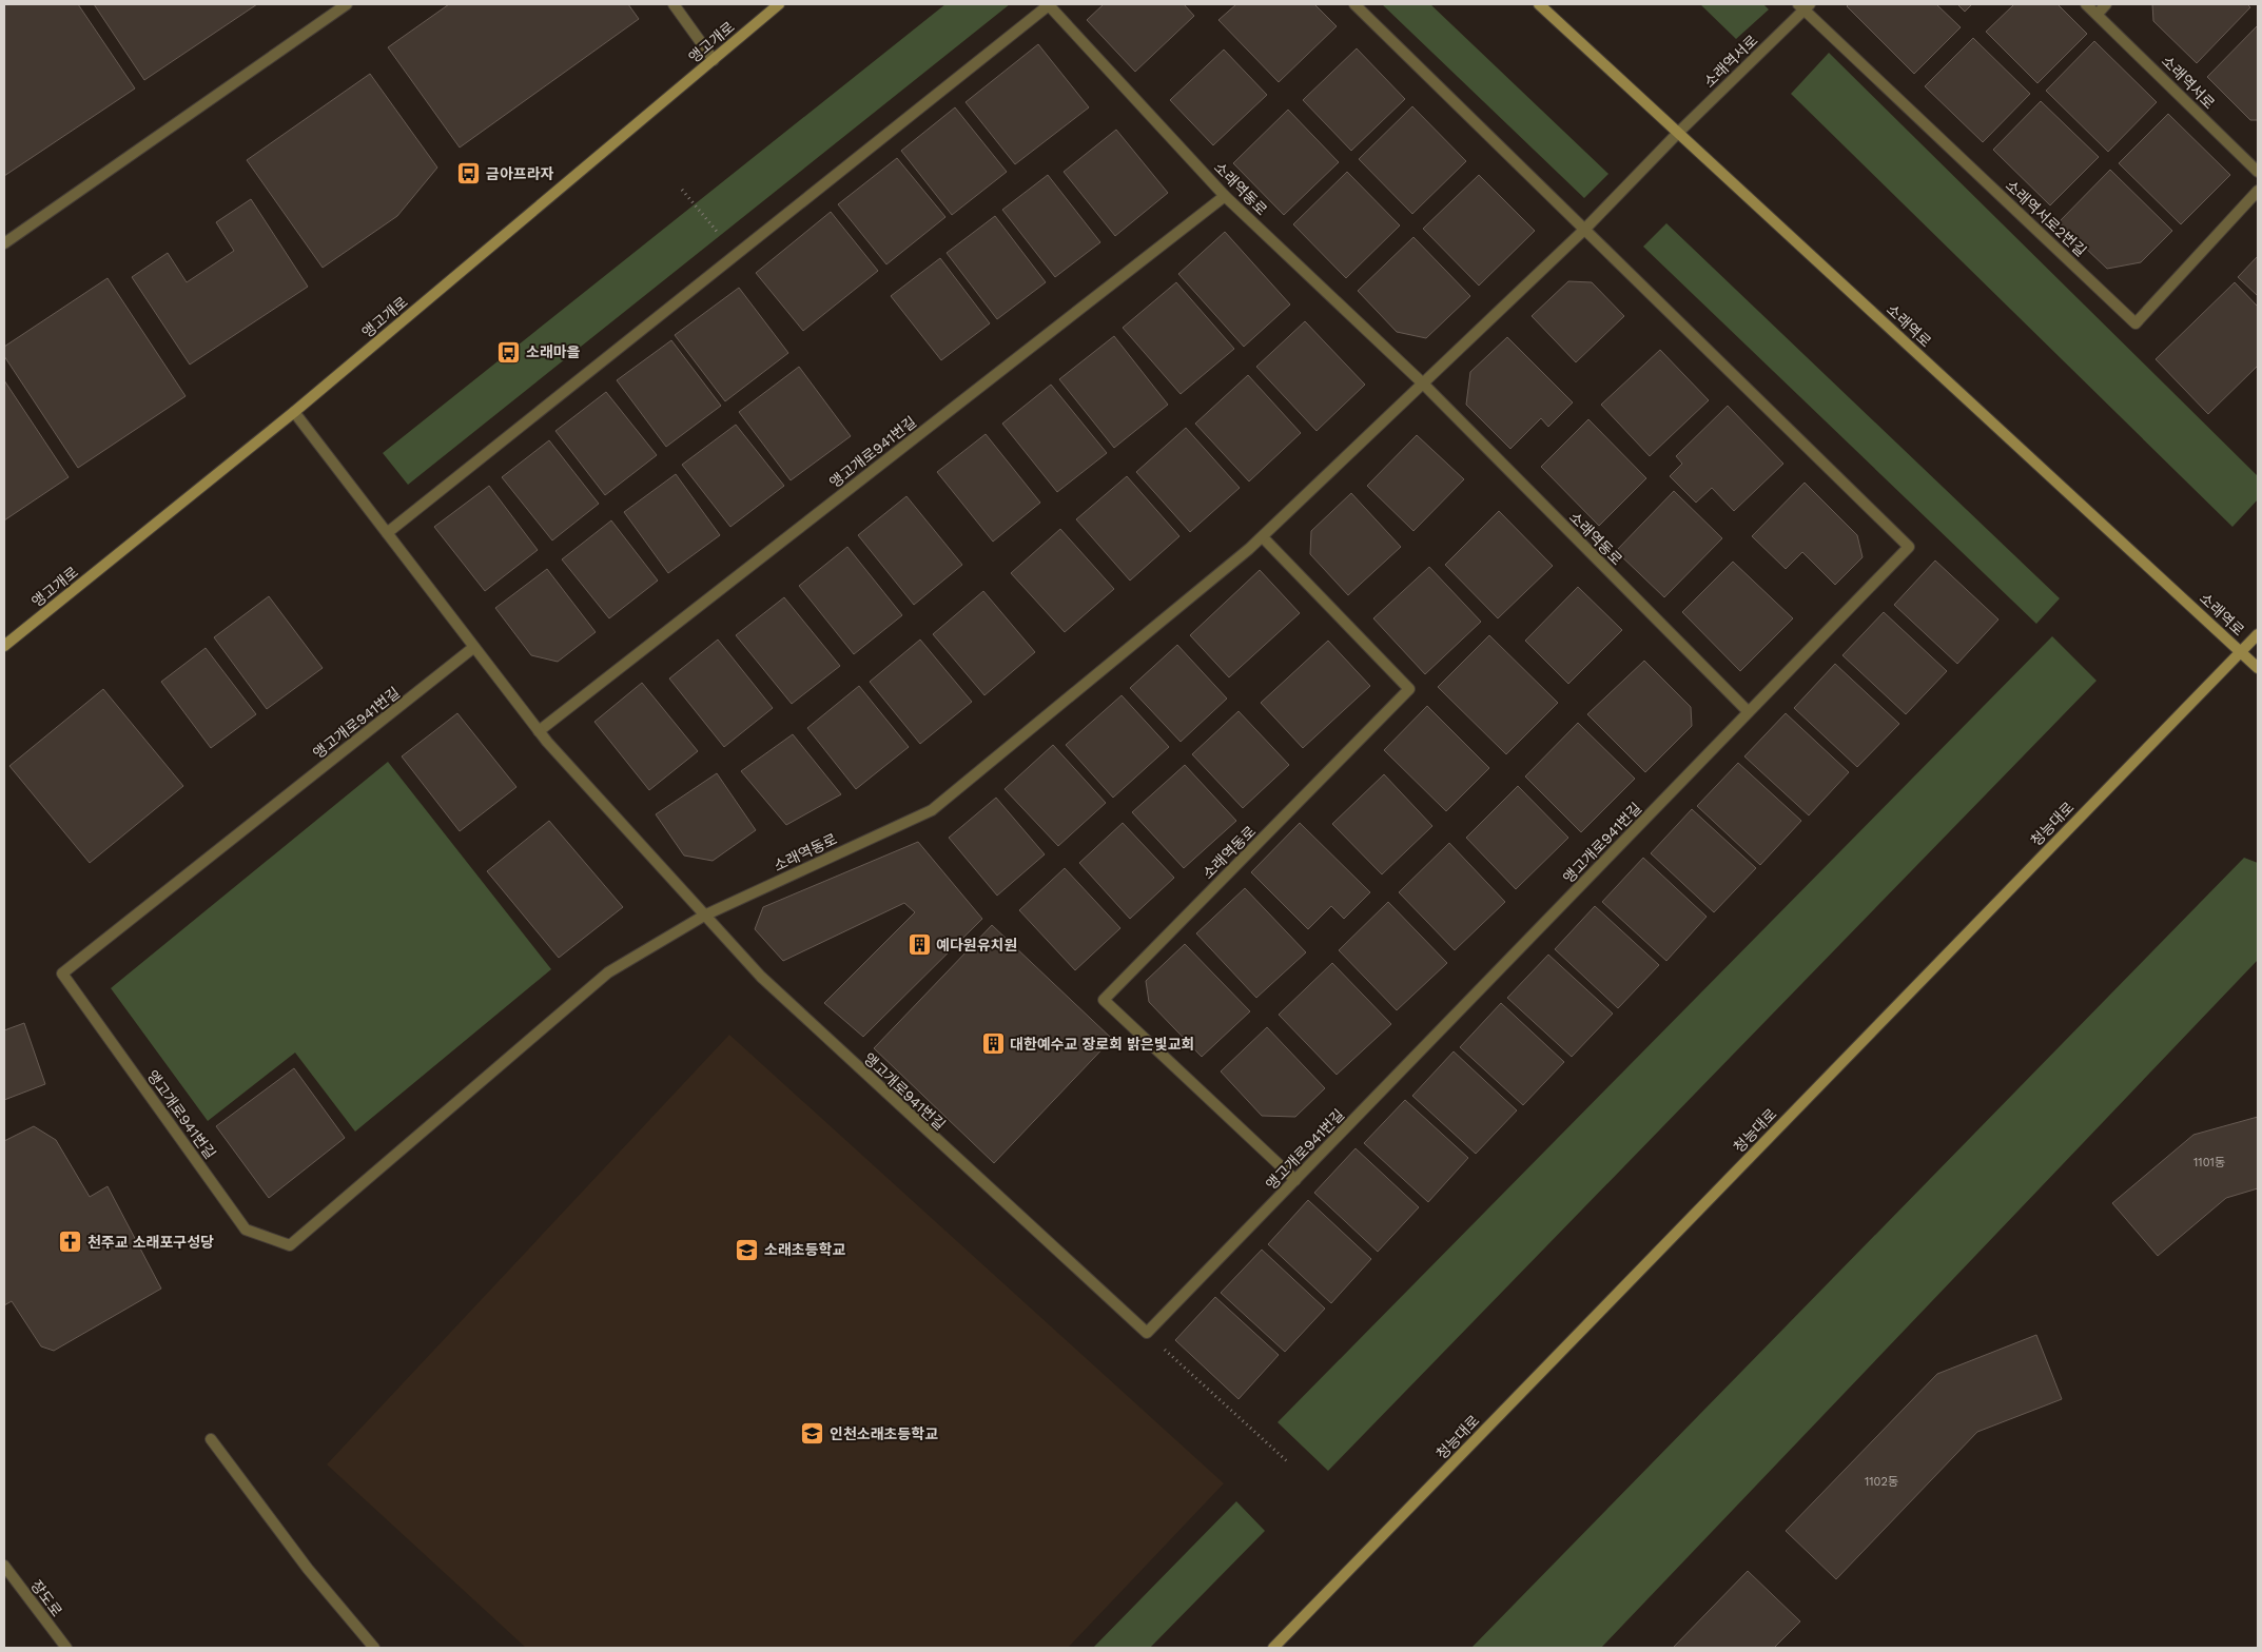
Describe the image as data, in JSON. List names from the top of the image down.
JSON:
{
  "streets": {
    "street": [
      "앵고개로",
      "소래역서로",
      "소래역동로",
      "소래역서로2번길",
      "소래역로",
      "앵고개로941번길",
      "청능대로",
      "장도로"
    ]
  },
  "crossings": [
    ["앵고개로", "앵고개로941번길"],
    ["소래역서로", "소래역동로"],
    ["소래역서로", "소래역서로2번길"],
    ["소래역서로", "소래역로"],
    ["소래역동로", "소래역로"],
    ["소래역동로", "앵고개로941번길"],
    ["소래역로", "청능대로"]
  ],
  "places": {
    "bus stop": ["금아프라자", "소래마을"],
    "building": ["예다원유치원", "대한예수교 장로회 밝은빛교회"],
    "church": ["천주교 소래포구성당"],
    "school or university": ["소래초등학교", "인천소래초등학교"]
  },
  "house_numbers": ["1101동", "1102동"]
}
